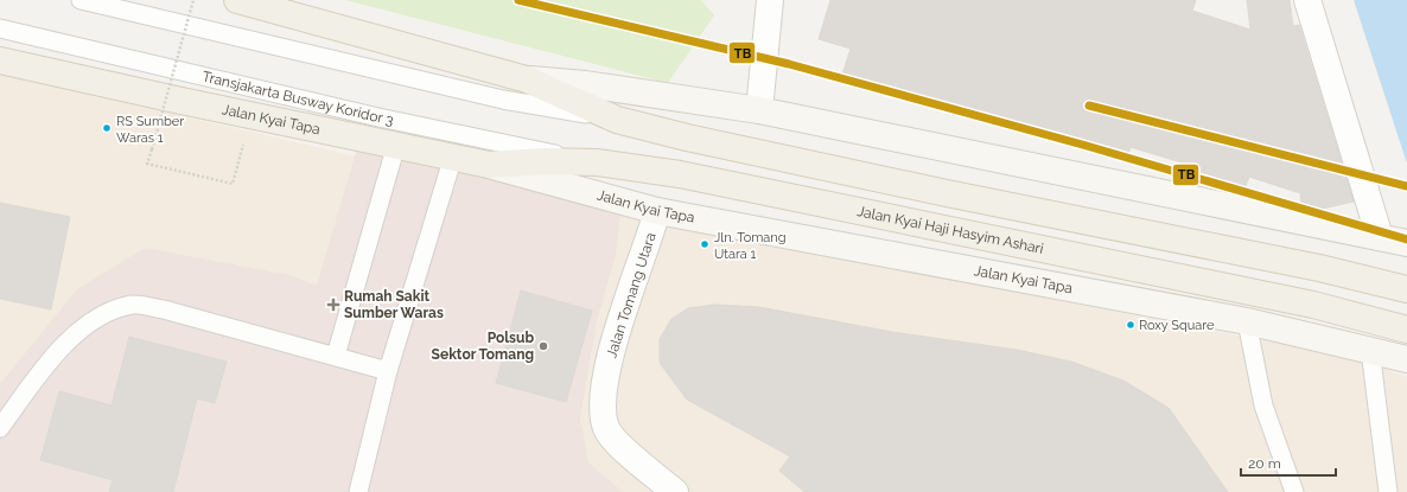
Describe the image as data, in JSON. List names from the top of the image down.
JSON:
{
  "streets": {
    "main road": ["Jalan Kyai Tapa", "Jalan Kyai Haji Hasyim Ashari"],
    "street": ["Jalan Tomang Utara"],
    "lane": ["Transjakarta Busway Koridor 3"]
  },
  "crossings": [
    ["Transjakarta Busway Koridor 3", "Jalan Kyai Haji Hasyim Ashari"],
    ["Jalan Kyai Tapa", "Jalan Kyai Haji Hasyim Ashari"],
    ["Jalan Kyai Tapa", "Jalan Tomang Utara"]
  ],
  "places": {
    "other": [
      "RS Sumber Waras 1",
      "Jln. Tomang Utara 1",
      "Roxy Square",
      "Polsub Sektor Tomang"
    ],
    "health": ["Rumah Sakit Sumber Waras"]
  },
  "lines": ["transit line TB"],
  "scale_bar": "20 m"
}
